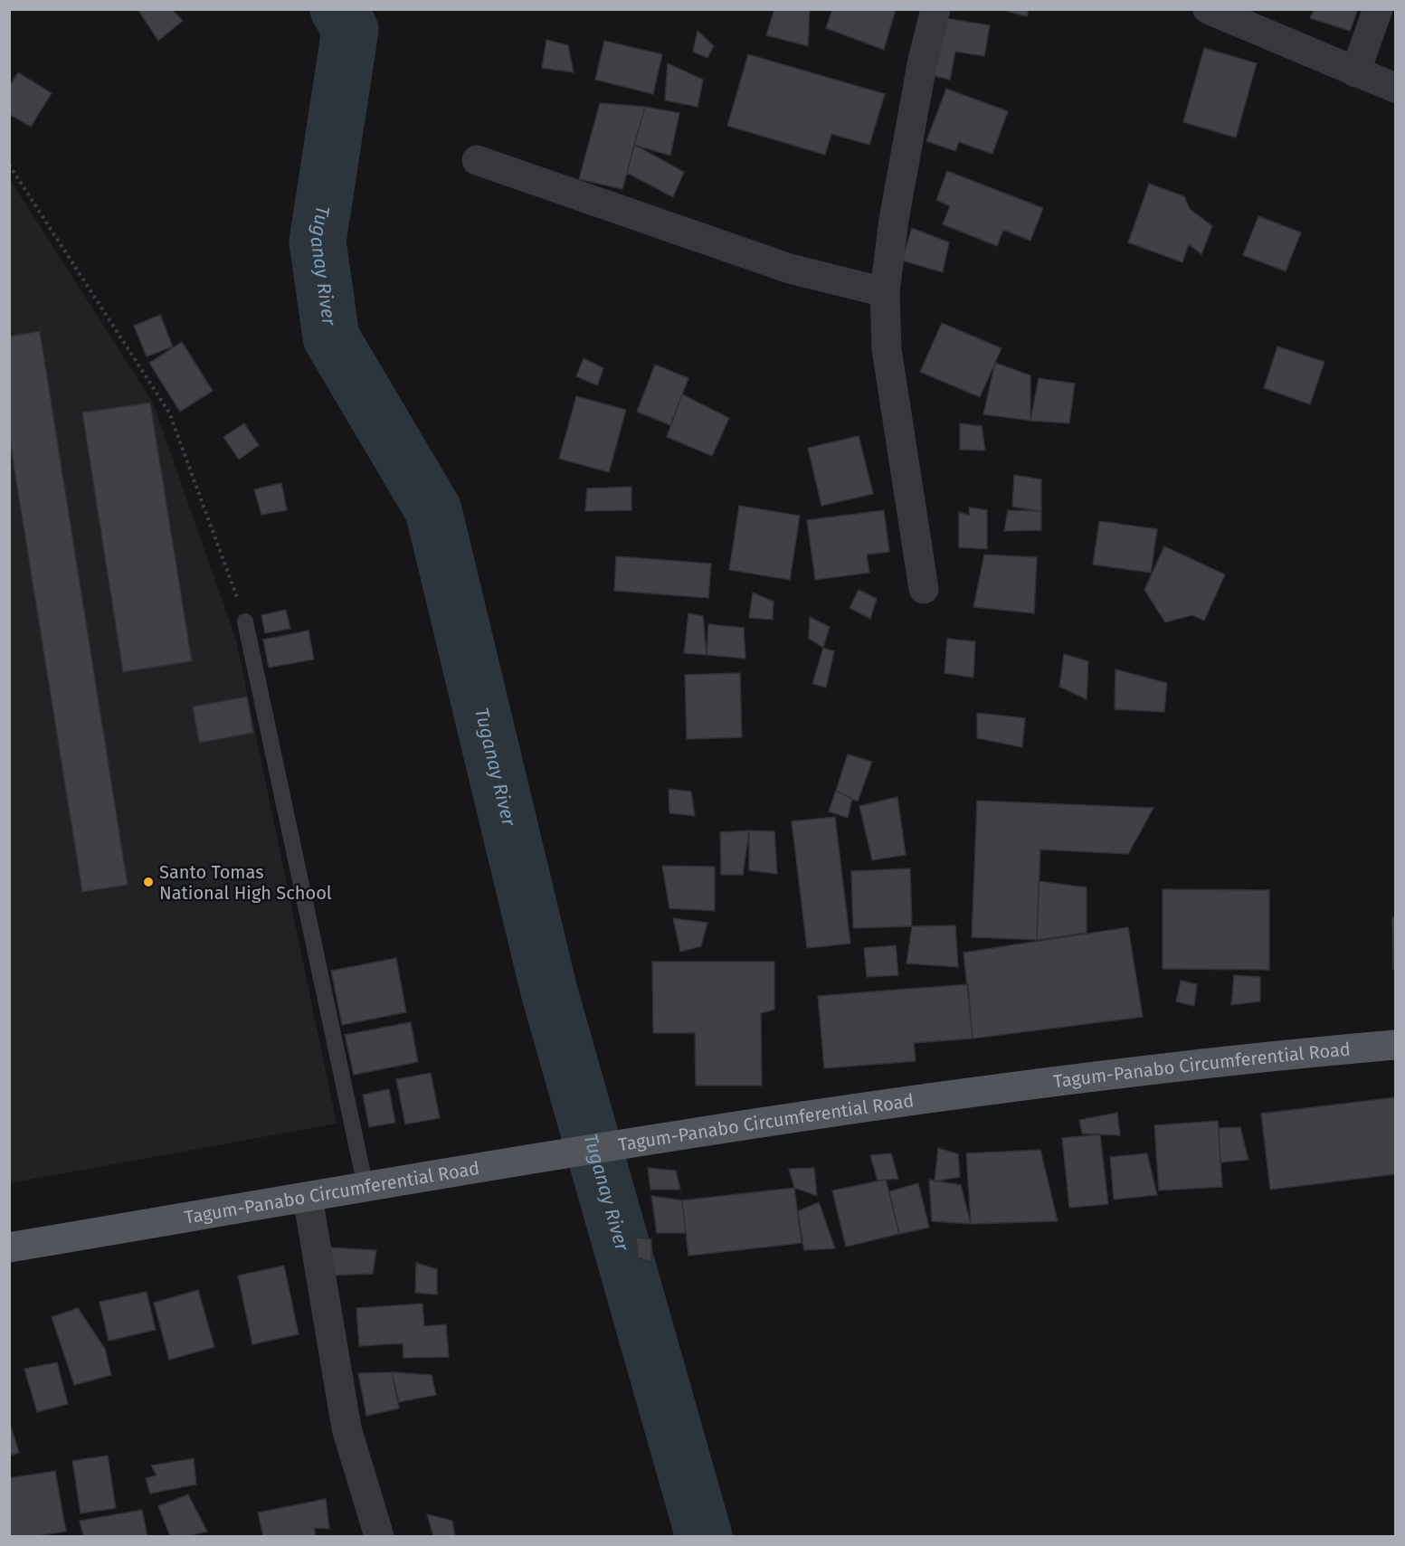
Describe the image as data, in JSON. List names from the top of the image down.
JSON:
{
  "streets": {
    "main road": ["Tagum-Panabo Circumferential Road"]
  },
  "water": ["Tuganay River"],
  "places": ["Santo Tomas National High School"]
}
